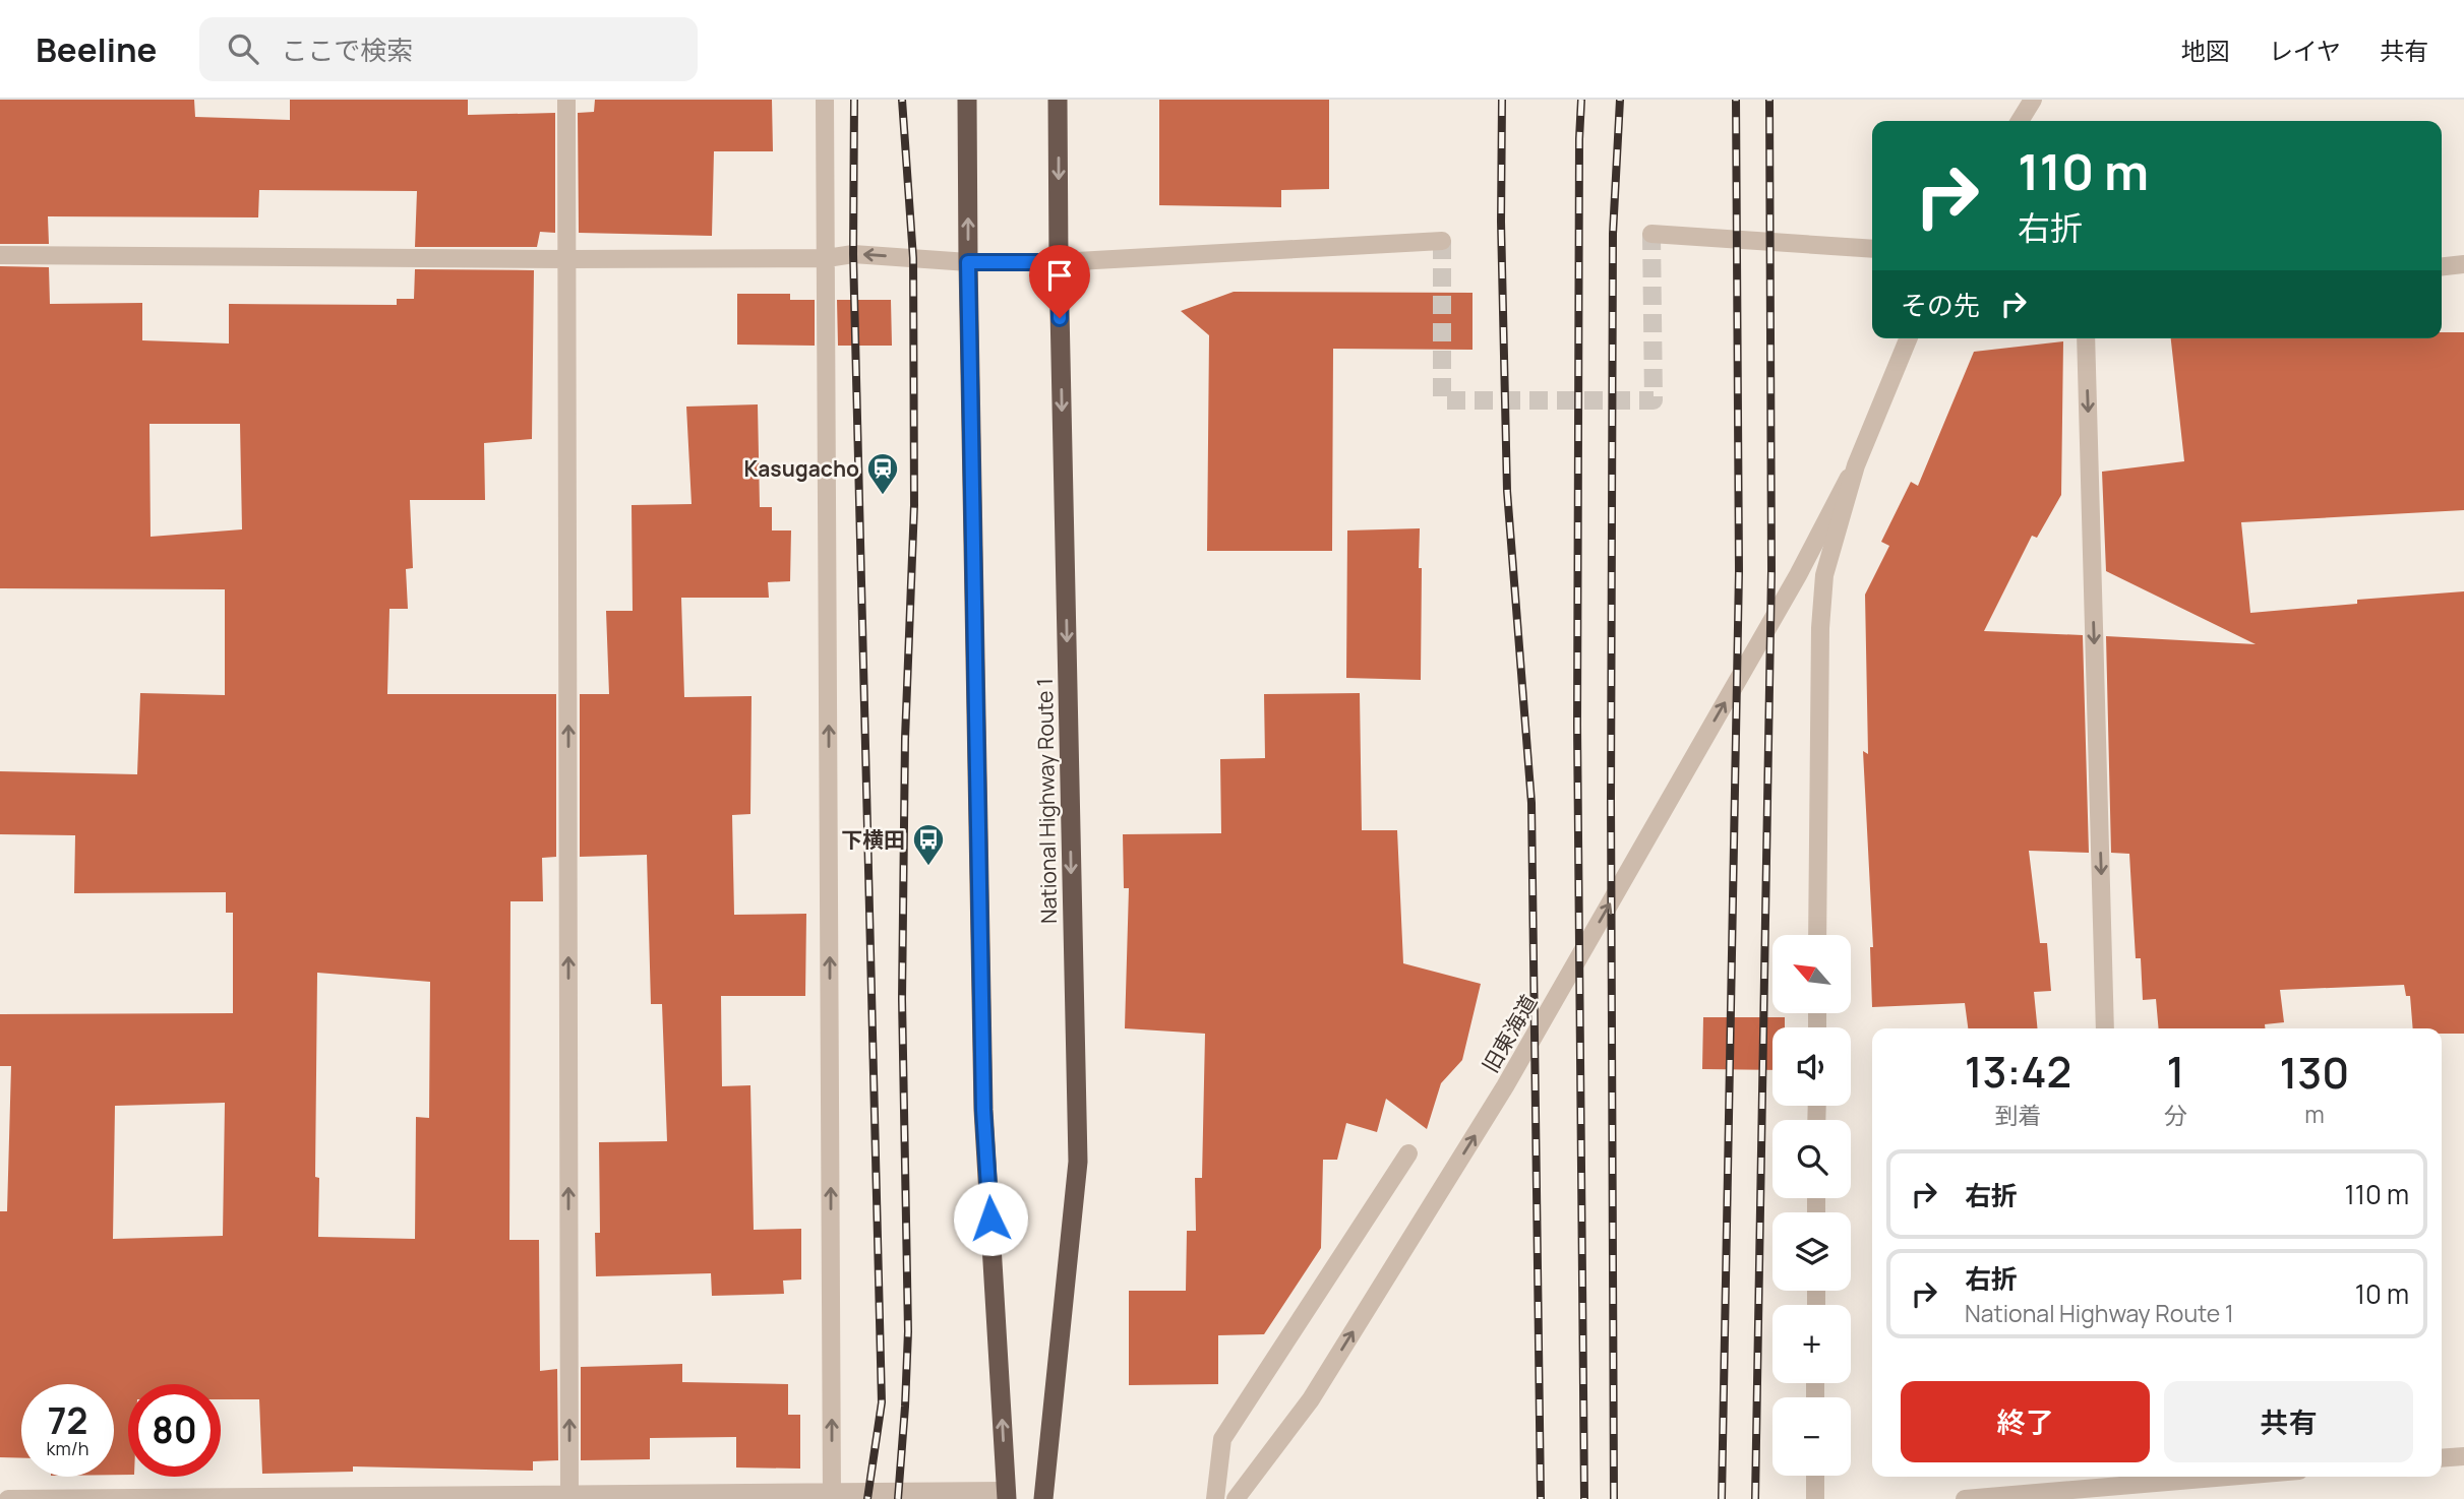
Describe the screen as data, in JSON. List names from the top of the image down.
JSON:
{
  "streets": {
    "highway": ["National Highway Route 1"],
    "street": ["旧東海道"]
  },
  "places": {
    "station": ["Kasugacho"],
    "bus stop": ["下横田"]
  },
  "north": "top left",
  "page": {
    "header": "Beeline",
    "search": "ここで検索",
    "nav": ["地図", "レイヤ", "共有"],
    "turn": ["110 m", "右折"],
    "then": "その先",
    "map_buttons": ["+", "−"],
    "eta": [
      "13:42",
      "到着",
      "1",
      "分",
      "130",
      "m"
    ],
    "list": [
      {
        "name": "右折",
        "value": "110 m"
      },
      {
        "name": "右折",
        "note": "National Highway Route 1",
        "value": "10 m"
      }
    ],
    "buttons": ["終了", "共有"],
    "speed": "72 km/h",
    "limit": "80"
  }
}
